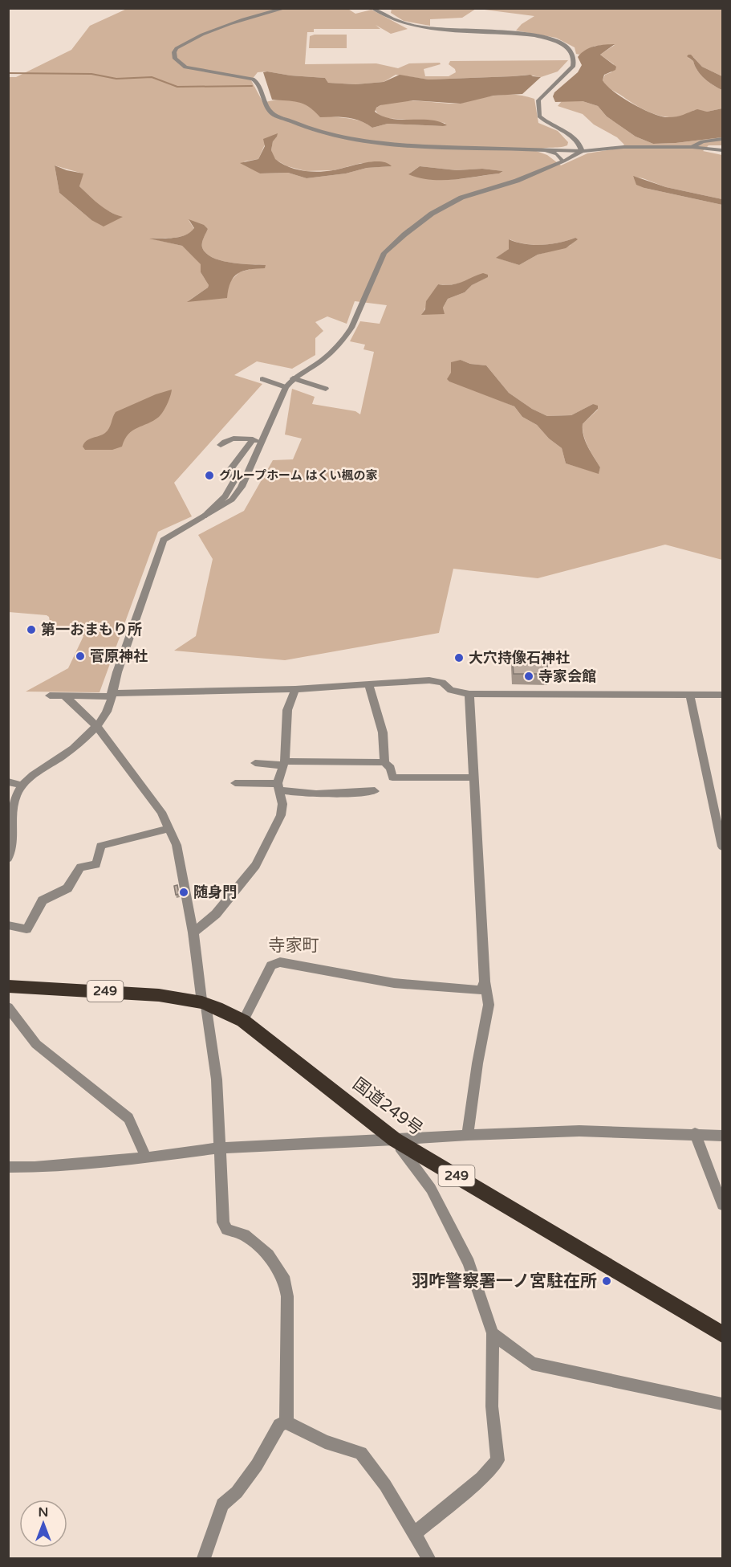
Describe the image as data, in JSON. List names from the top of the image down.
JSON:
{
  "streets": {
    "highway": ["249", "国道249号"]
  },
  "districts": ["寺家町"],
  "places": [
    "グループホーム はくい楓の家",
    "第一おまもり所",
    "菅原神社",
    "大穴持像石神社",
    "寺家会館",
    "随身門",
    "羽咋警察署一ノ宮駐在所"
  ],
  "north": "top"
}
